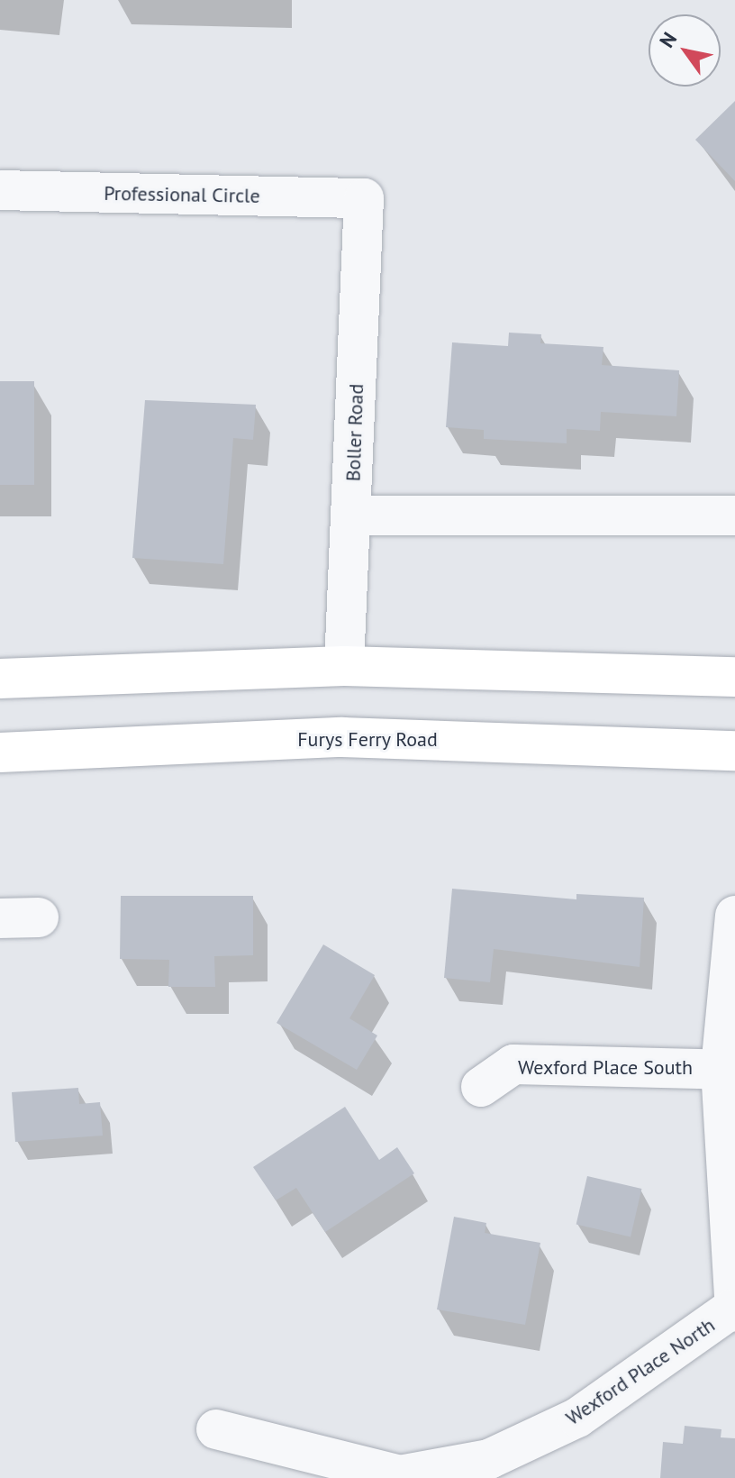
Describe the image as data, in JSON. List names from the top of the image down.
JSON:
{
  "streets": {
    "main road": ["Furys Ferry Road"],
    "street": [
      "Professional Circle",
      "Boller Road",
      "Wexford Place South",
      "Wexford Place North"
    ]
  },
  "crossings": [
    ["Professional Circle", "Boller Road"]
  ],
  "north": "top left"
}
